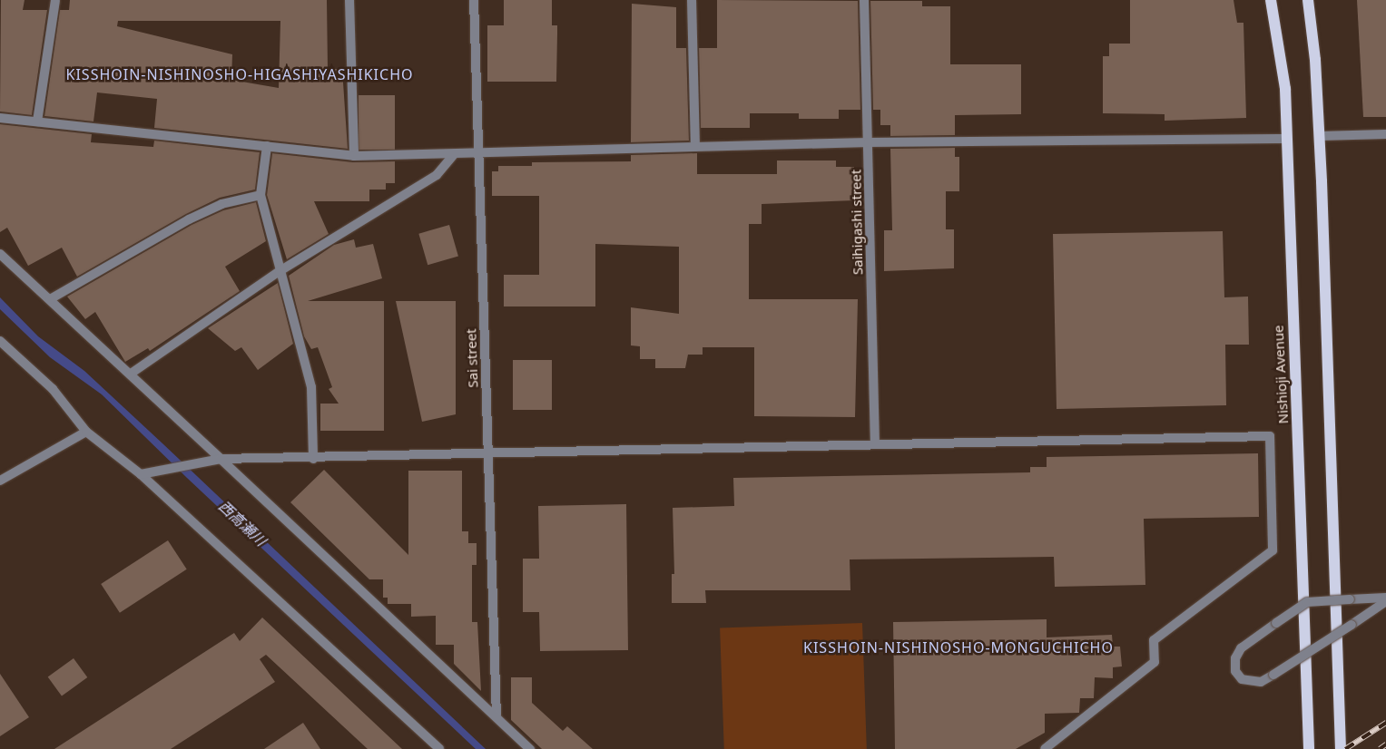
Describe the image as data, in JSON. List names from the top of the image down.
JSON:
{
  "streets": {
    "main road": ["Nishioji Avenue"],
    "street": ["Saihigashi street", "Sai street"]
  },
  "districts": ["KISSHOIN-NISHINOSHO-HIGASHIYASHIKICHO", "KISSHOIN-NISHINOSHO-MONGUCHICHO"],
  "water": ["西高瀬川"]
}
